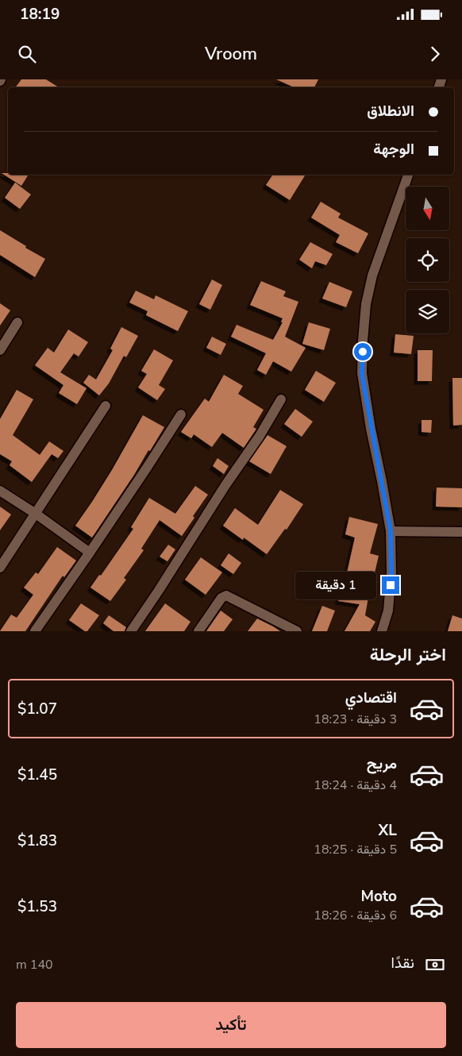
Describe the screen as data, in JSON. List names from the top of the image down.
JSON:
{
  "north": "bottom",
  "page": {
    "status": "18:19",
    "header": "Vroom",
    "banner": ["الانطلاق", "الوجهة"],
    "bubble": "1 دقيقة",
    "heading": "اختر الرحلة",
    "list": [
      {
        "name": "اقتصادي",
        "note": "3 دقيقة · 18:23",
        "value": "$1.07"
      },
      {
        "name": "مريح",
        "note": "4 دقيقة · 18:24",
        "value": "$1.45"
      },
      {
        "name": "XL",
        "note": "5 دقيقة · 18:25",
        "value": "$1.83"
      },
      {
        "name": "Moto",
        "note": "6 دقيقة · 18:26",
        "value": "$1.53"
      }
    ],
    "pay": ["نقدًا", "140 m"],
    "buttons": "تأكيد"
  }
}
